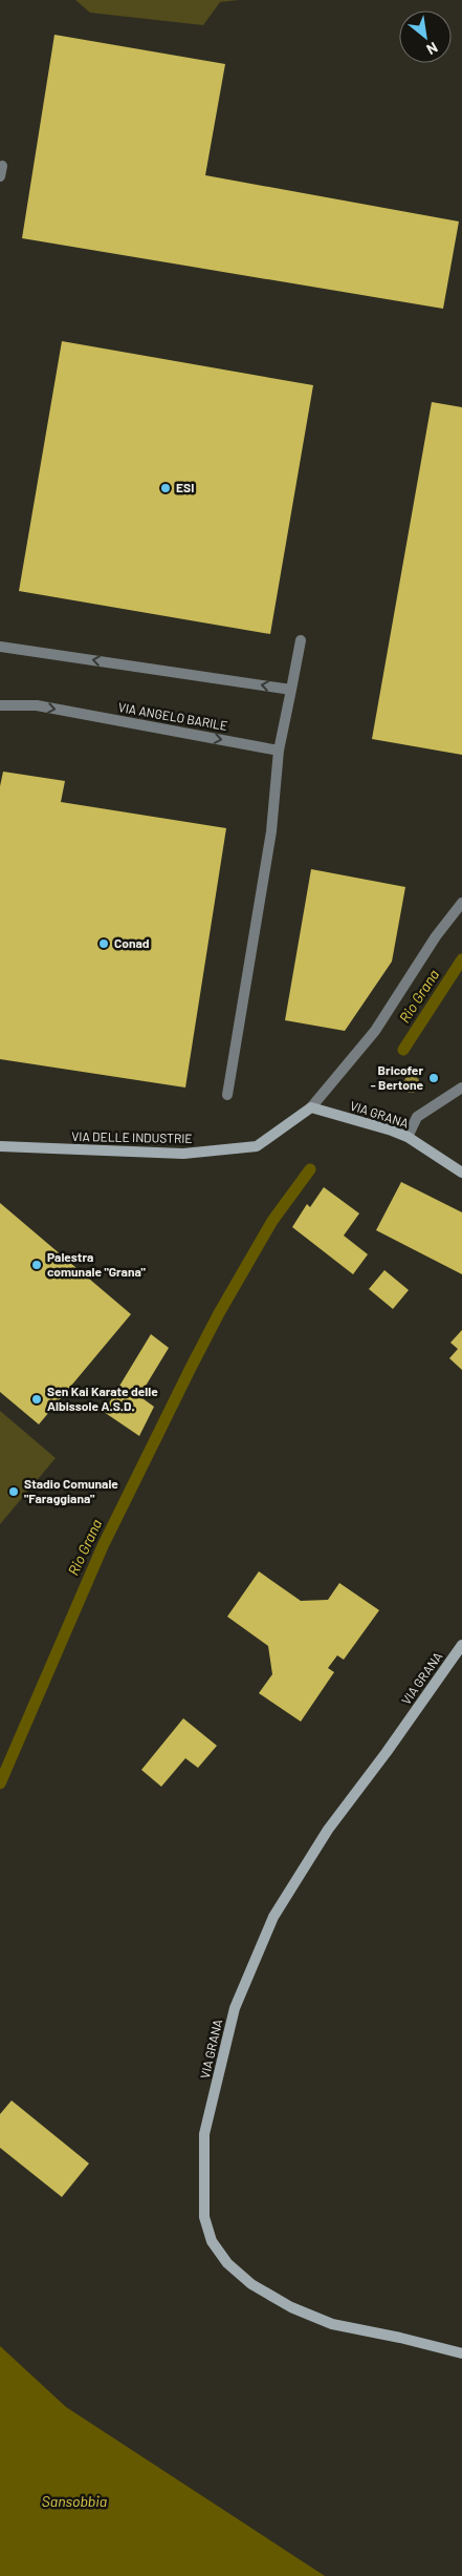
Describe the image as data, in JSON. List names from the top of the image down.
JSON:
{
  "streets": {
    "street": ["VIA ANGELO BARILE", "VIA GRANA", "VIA DELLE INDUSTRIE"]
  },
  "crossings": [
    ["VIA GRANA", "VIA DELLE INDUSTRIE"]
  ],
  "water": ["Rio Grana", "Sansobbia"],
  "places": [
    "ESI",
    "Conad",
    "Bricofer - Bertone",
    "Palestra comunale \"Grana\"",
    "Sen Kai Karate delle Albissole A.S.D.",
    "Stadio Comunale \"Faraggiana\""
  ],
  "north": "bottom right"
}
